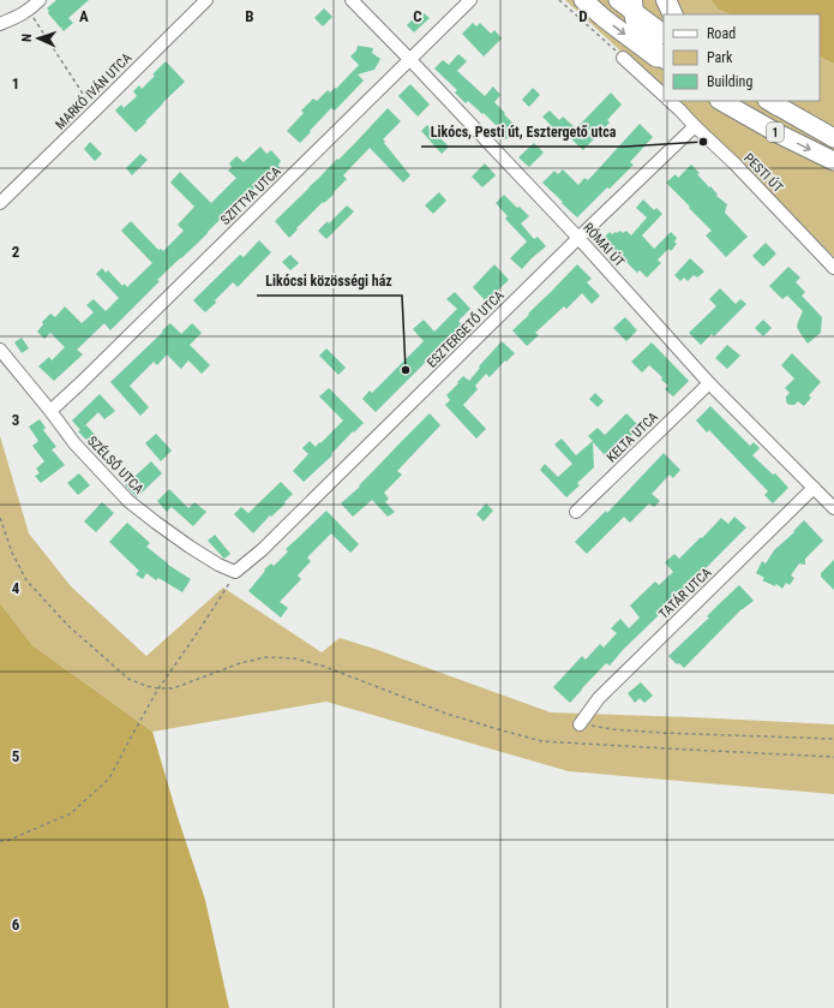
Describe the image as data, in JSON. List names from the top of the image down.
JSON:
{
  "streets": {
    "main road": ["1"],
    "street": [
      "MARKÓ IVÁN UTCA",
      "PESTI ÚT",
      "SZITTYA UTCA",
      "RÓMAI ÚT",
      "ESZTERGETŐ UTCA",
      "KELTA UTCA",
      "SZÉLSŐ UTCA",
      "TATÁR UTCA"
    ]
  },
  "crossings": [
    ["PESTI ÚT", "ESZTERGETŐ UTCA"],
    ["SZITTYA UTCA", "RÓMAI ÚT"],
    ["SZITTYA UTCA", "SZÉLSŐ UTCA"],
    ["RÓMAI ÚT", "ESZTERGETŐ UTCA"],
    ["RÓMAI ÚT", "KELTA UTCA"],
    ["RÓMAI ÚT", "TATÁR UTCA"],
    ["ESZTERGETŐ UTCA", "SZÉLSŐ UTCA"]
  ],
  "places": ["Likócs, Pesti út, Esztergető utca", "Likócsi közösségi ház"],
  "legend": ["Road", "Park", "Building"],
  "north": "left",
  "grid": {
    "columns": [
      "A",
      "B",
      "C",
      "D"
    ],
    "rows": [
      "1",
      "2",
      "3",
      "4",
      "5",
      "6"
    ]
  }
}
